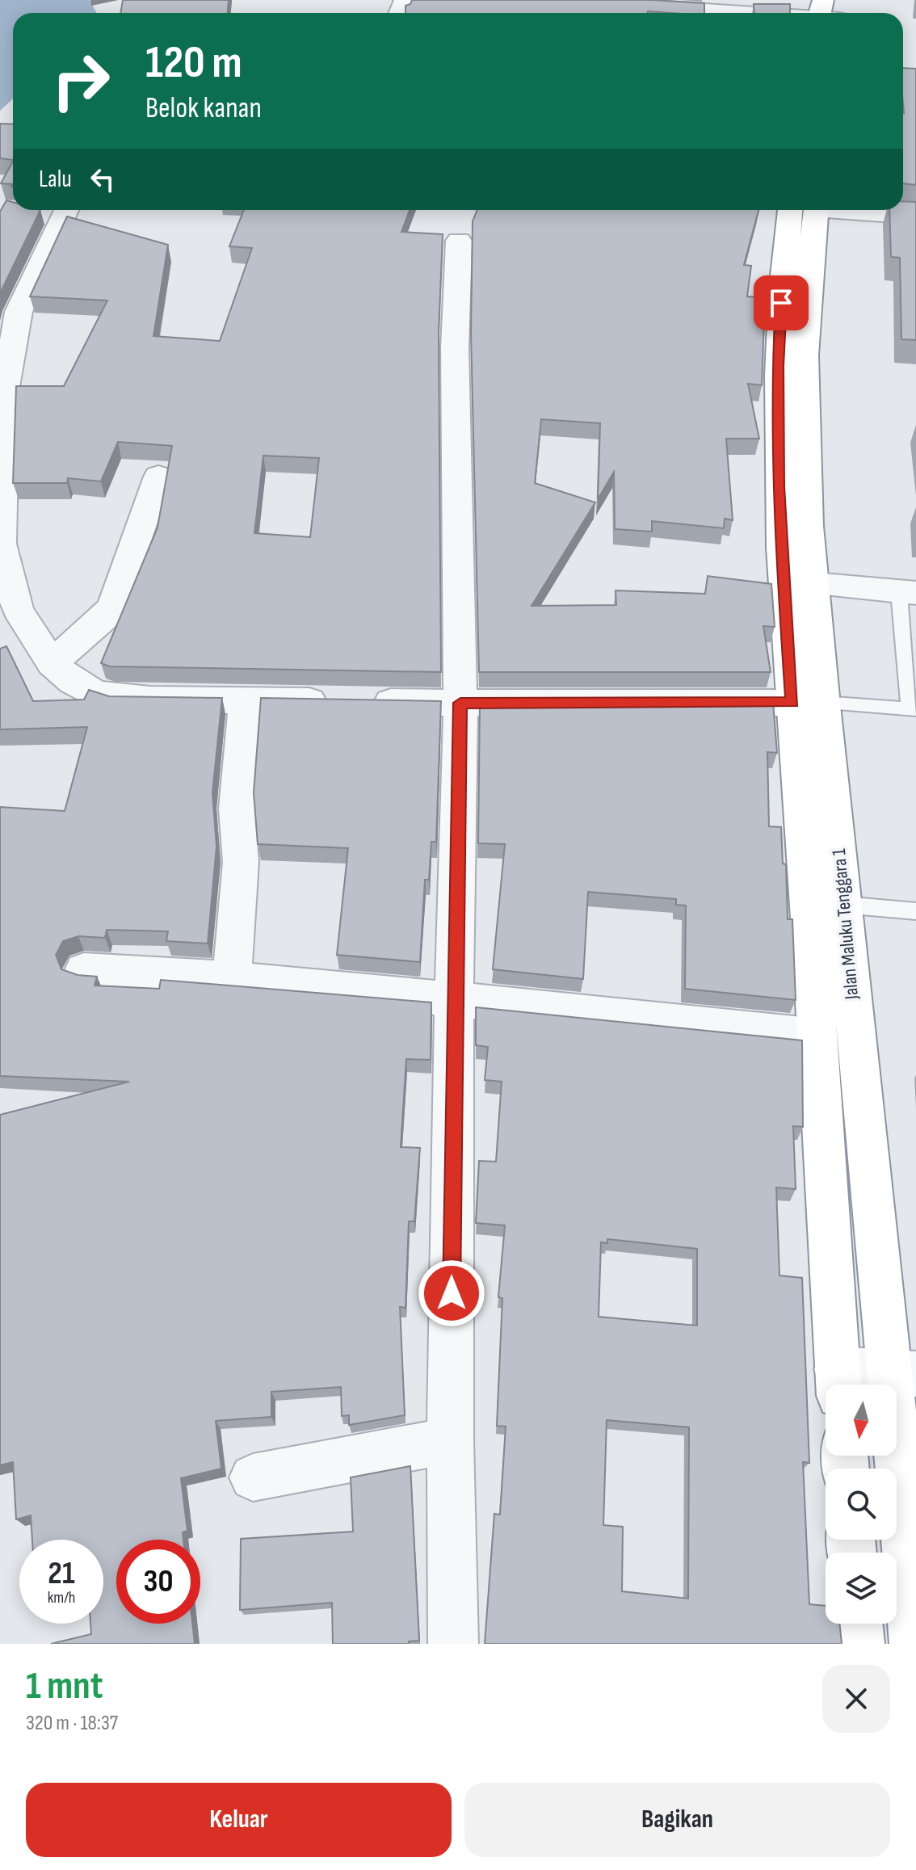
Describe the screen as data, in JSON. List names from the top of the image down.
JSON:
{
  "streets": {
    "highway": ["Jalan Maluku Tenggara 1"]
  },
  "north": "bottom",
  "page": {
    "turn": ["120 m", "Belok kanan"],
    "then": "Lalu",
    "speed": "21 km/h",
    "limit": "30",
    "heading": ["1 mnt", "320 m · 18:37"],
    "buttons": ["Keluar", "Bagikan"]
  }
}
